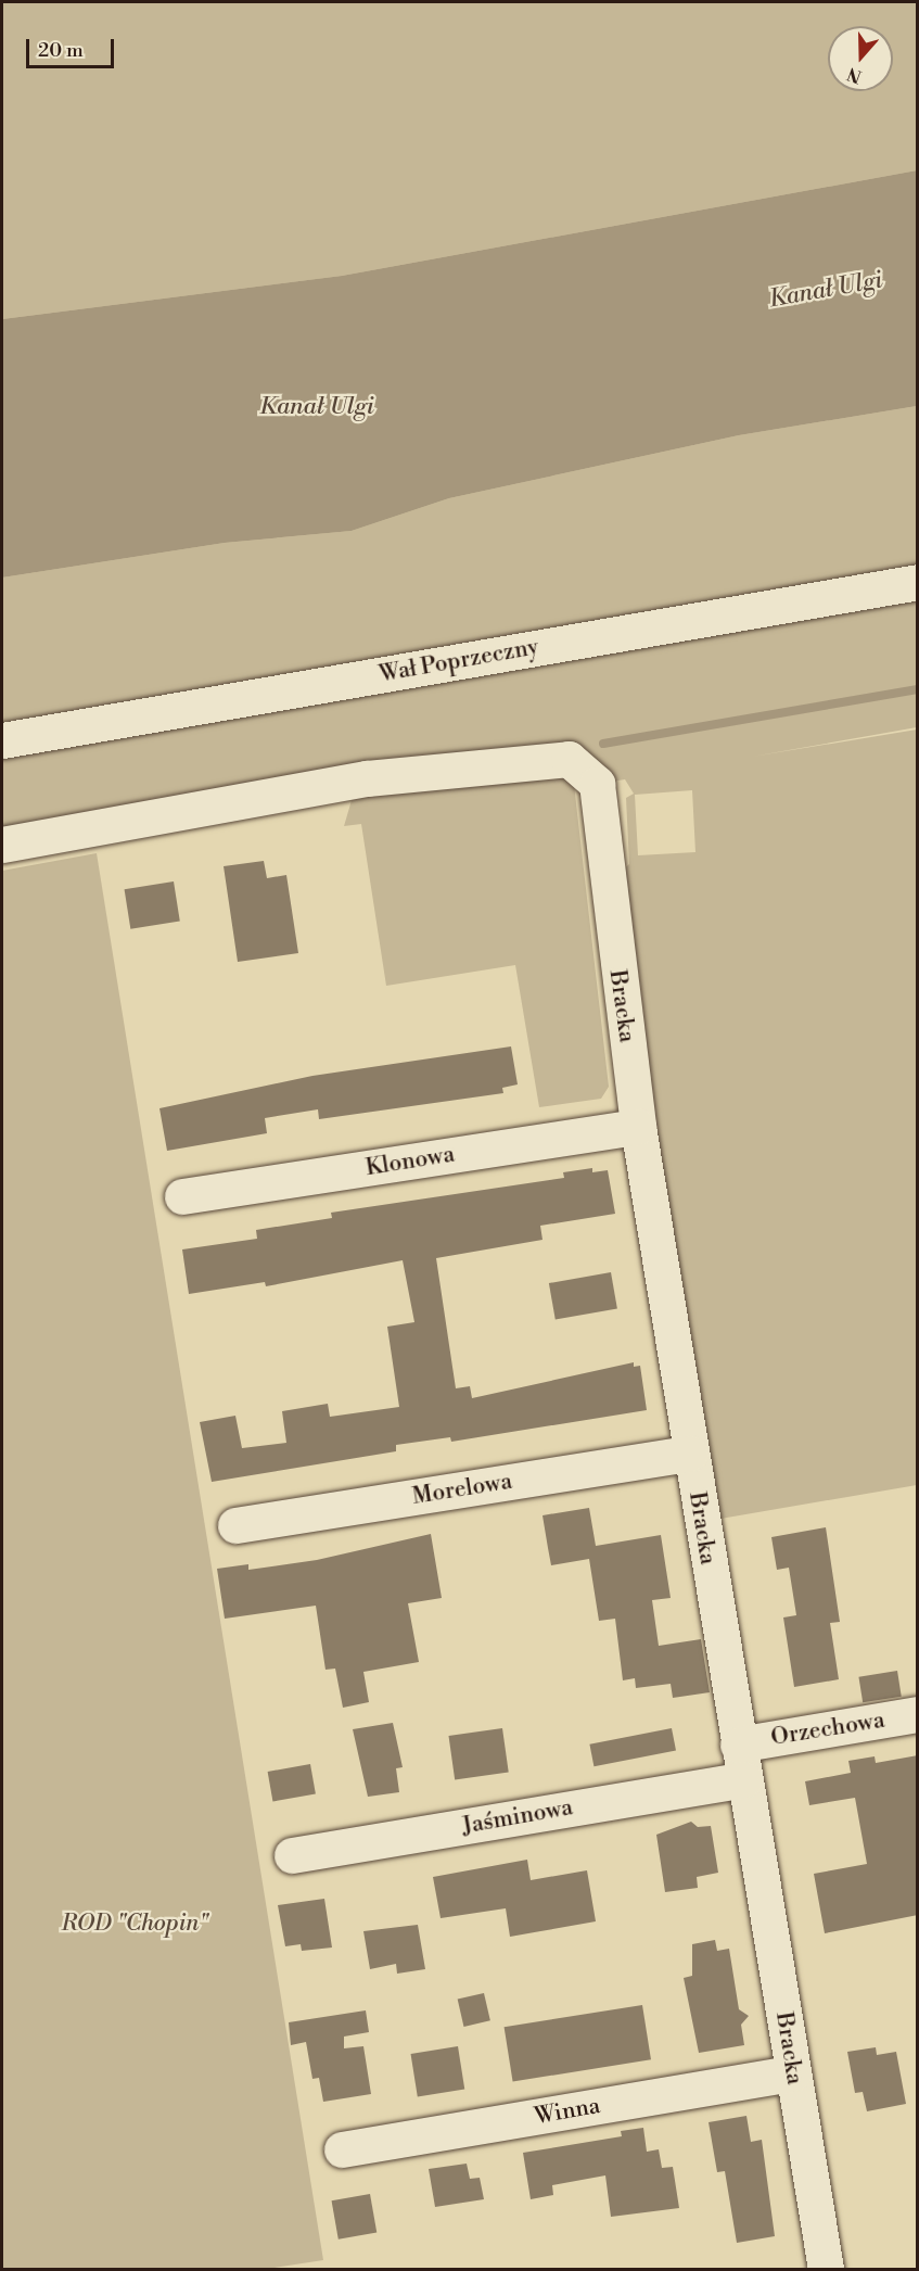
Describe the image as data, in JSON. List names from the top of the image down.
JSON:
{
  "streets": {
    "street": [
      "Wał Poprzeczny",
      "Bracka",
      "Klonowa",
      "Morelowa",
      "Orzechowa",
      "Jaśminowa",
      "Winna"
    ]
  },
  "crossings": [
    ["Bracka", "Klonowa"],
    ["Bracka", "Morelowa"],
    ["Bracka", "Orzechowa"],
    ["Bracka", "Jaśminowa"],
    ["Bracka", "Winna"]
  ],
  "water": ["Kanał Ulgi"],
  "parks": ["ROD \"Chopin\""],
  "scale_bar": "20 m",
  "north": "bottom"
}
